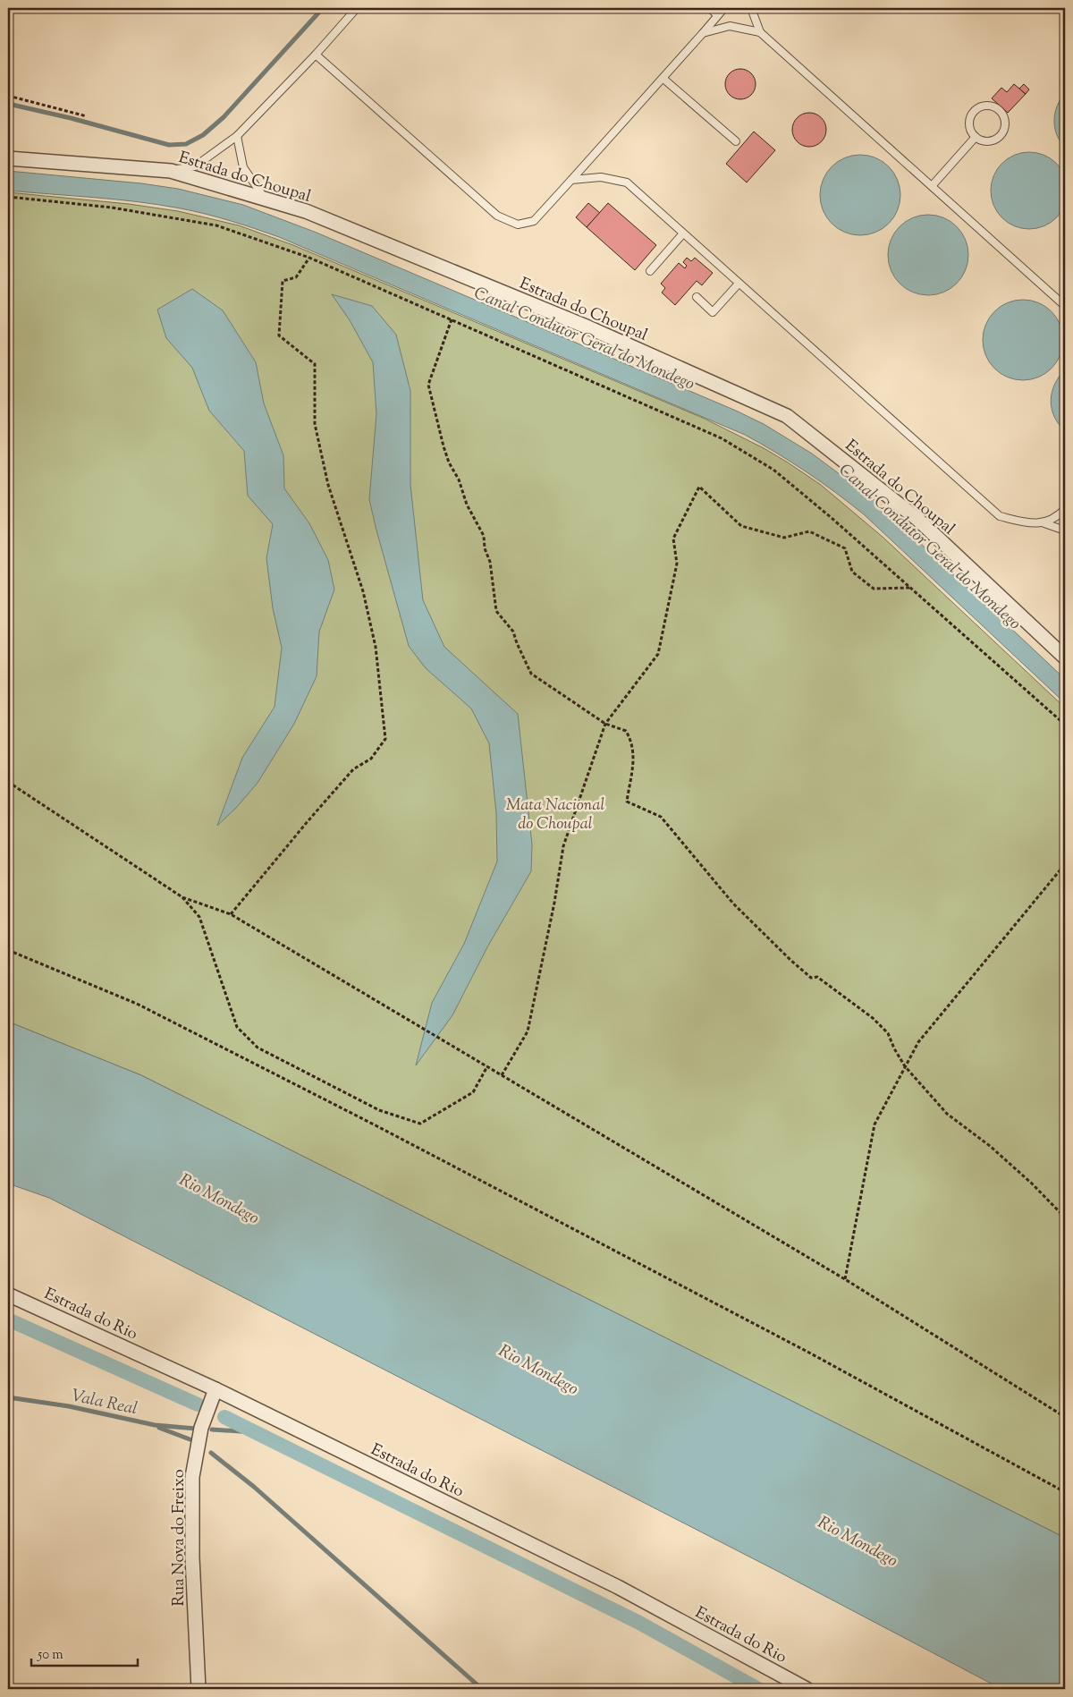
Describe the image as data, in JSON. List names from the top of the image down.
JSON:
{
  "streets": {
    "street": ["Estrada do Choupal", "Estrada do Rio", "Rua Nova do Freixo"]
  },
  "crossings": [
    ["Estrada do Rio", "Rua Nova do Freixo"]
  ],
  "water": ["Canal Condutor Geral do Mondego", "Rio Mondego", "Vala Real"],
  "parks": ["Mata Nacional do Choupal"],
  "scale_bar": "50 m"
}
